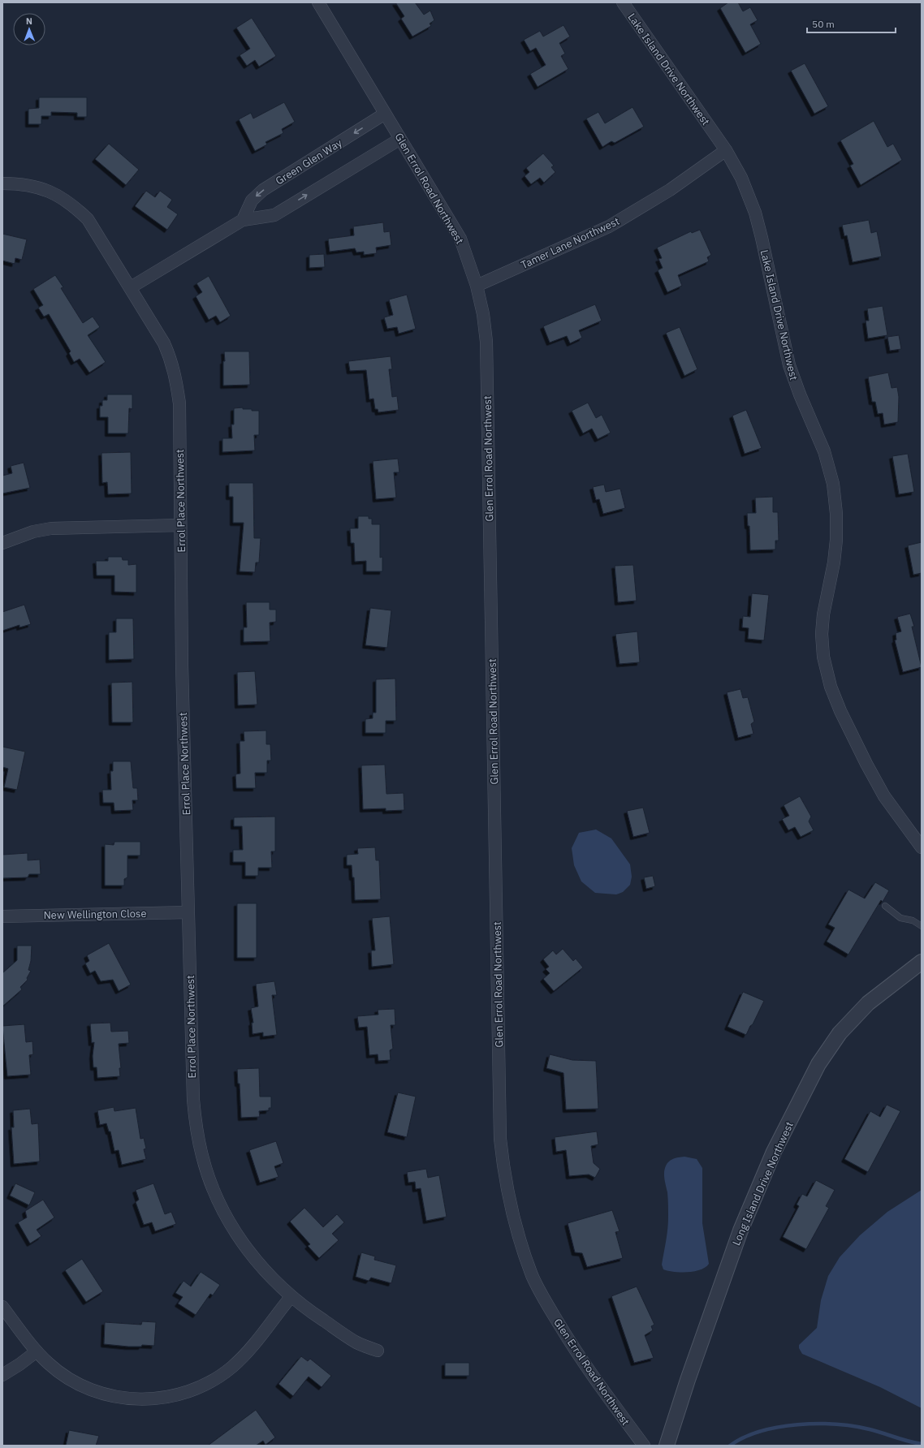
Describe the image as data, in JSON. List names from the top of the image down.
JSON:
{
  "streets": {
    "street": [
      "Lake Island Drive Northwest",
      "Green Glen Way",
      "Glen Errol Road Northwest",
      "Tamer Lane Northwest",
      "Errol Place Northwest",
      "New Wellington Close",
      "Long Island Drive Northwest"
    ]
  },
  "crossings": [
    ["Lake Island Drive Northwest", "Tamer Lane Northwest"],
    ["Green Glen Way", "Glen Errol Road Northwest"],
    ["Glen Errol Road Northwest", "Tamer Lane Northwest"],
    ["Errol Place Northwest", "New Wellington Close"]
  ],
  "scale_bar": "50 m",
  "north": "top"
}
